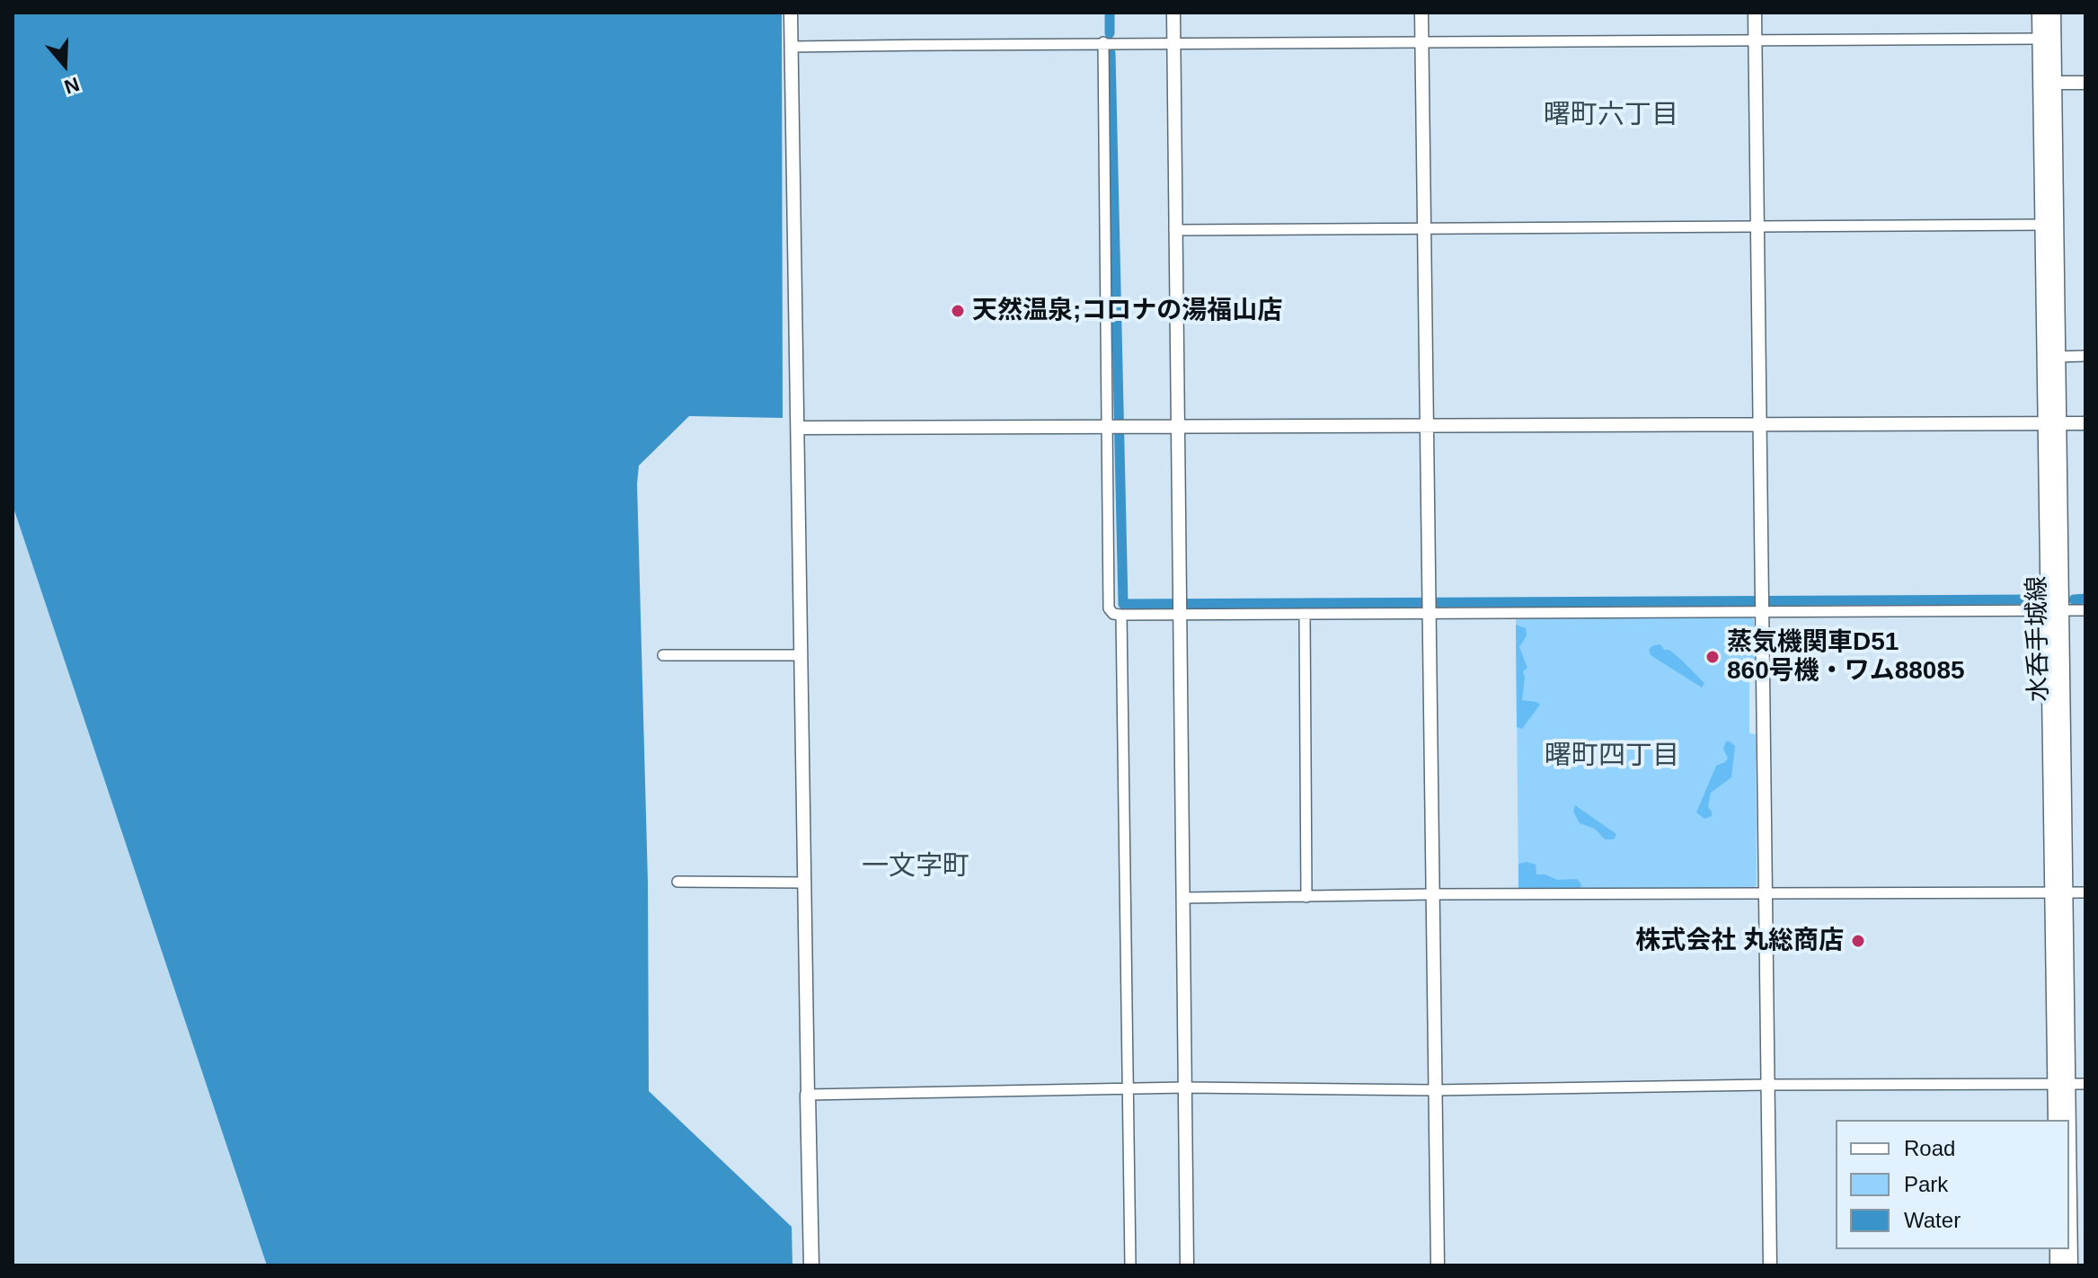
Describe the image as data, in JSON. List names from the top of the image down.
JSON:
{
  "streets": {
    "main road": ["水呑手城線"]
  },
  "districts": ["曙町六丁目", "曙町四丁目", "一文字町"],
  "places": ["天然温泉;コロナの湯福山店", "蒸気機関車D51 860号機・ワム88085", "株式会社 丸総商店"],
  "legend": ["Road", "Park", "Water"],
  "north": "bottom"
}
